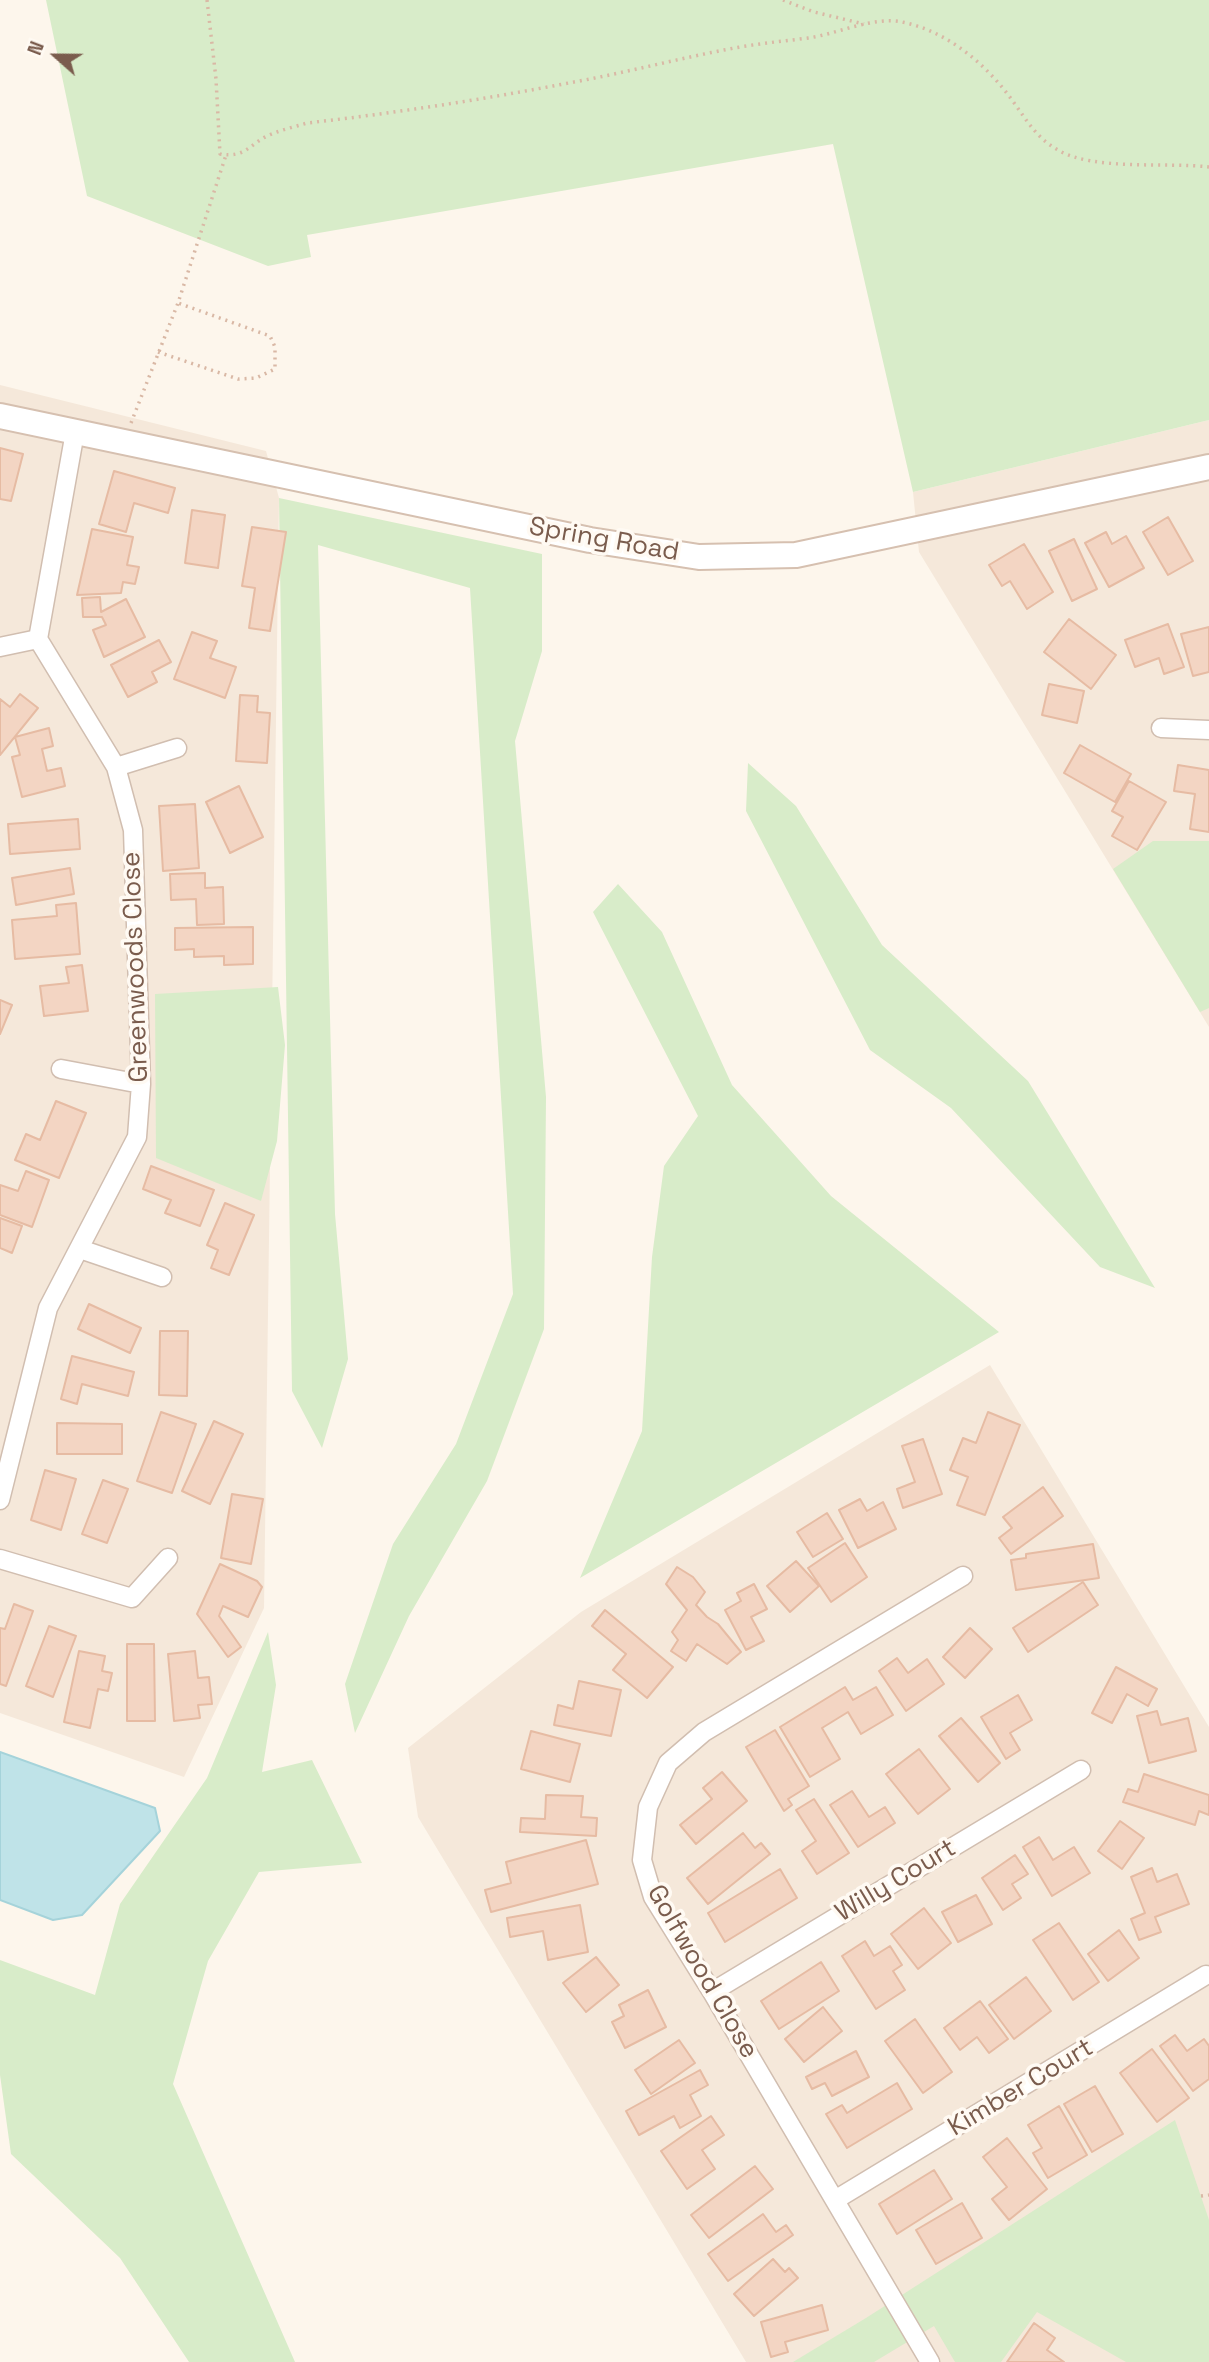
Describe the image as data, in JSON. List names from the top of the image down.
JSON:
{
  "streets": {
    "main road": ["Spring Road"],
    "street": [
      "Greenwoods Close",
      "Willy Court",
      "Golfwood Close",
      "Kimber Court"
    ]
  },
  "crossings": [
    ["Willy Court", "Golfwood Close"],
    ["Golfwood Close", "Kimber Court"]
  ],
  "north": "left"
}
